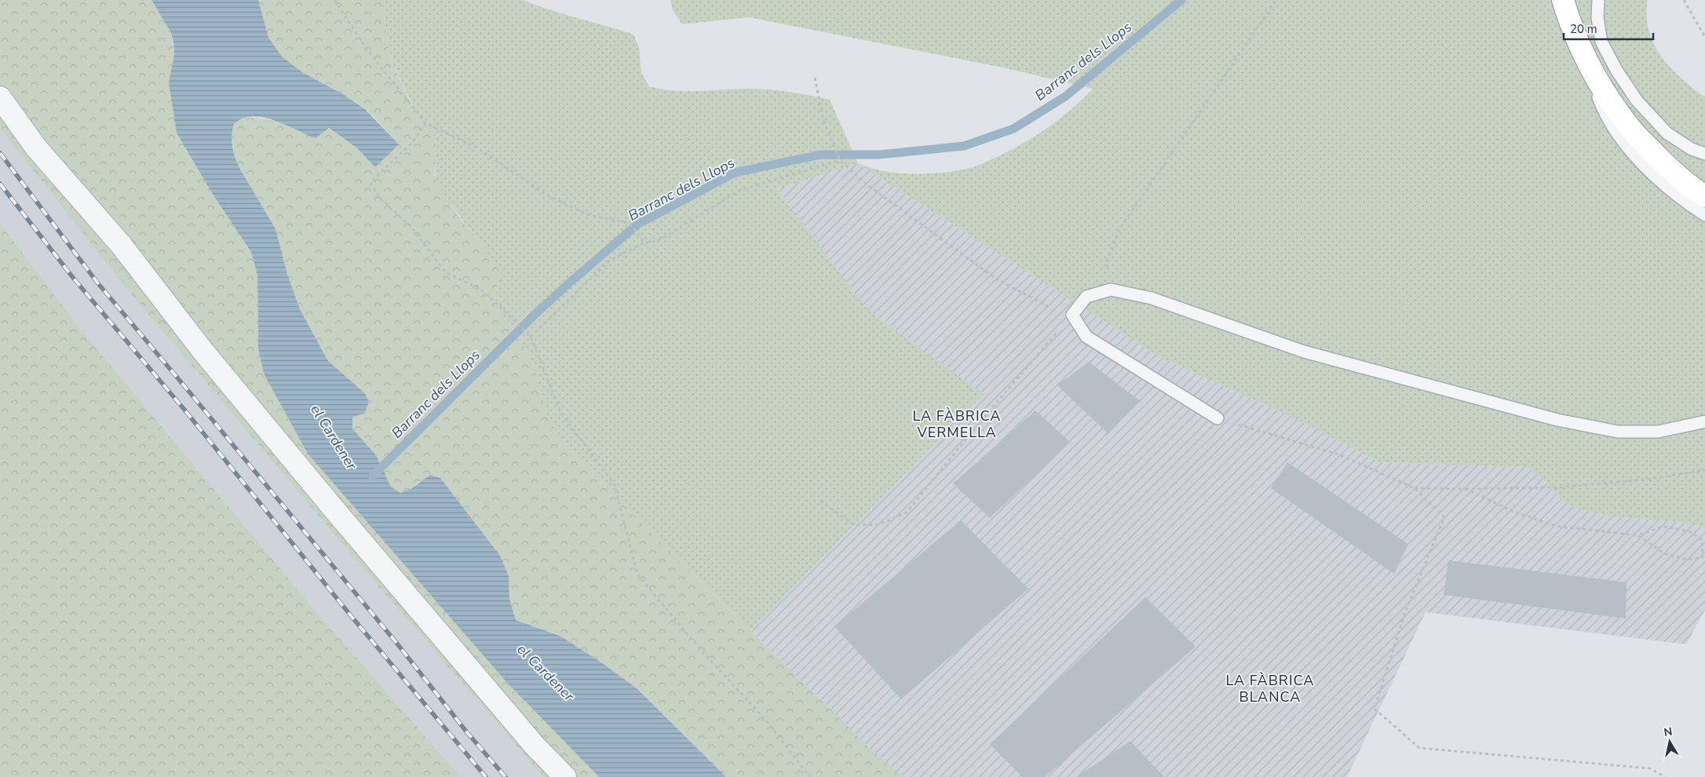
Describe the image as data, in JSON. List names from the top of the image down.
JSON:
{
  "districts": ["LA FÀBRICA VERMELLA", "LA FÀBRICA BLANCA"],
  "water": ["Barranc dels Llops", "el Cardener"],
  "scale_bar": "20 m",
  "north": "top"
}
